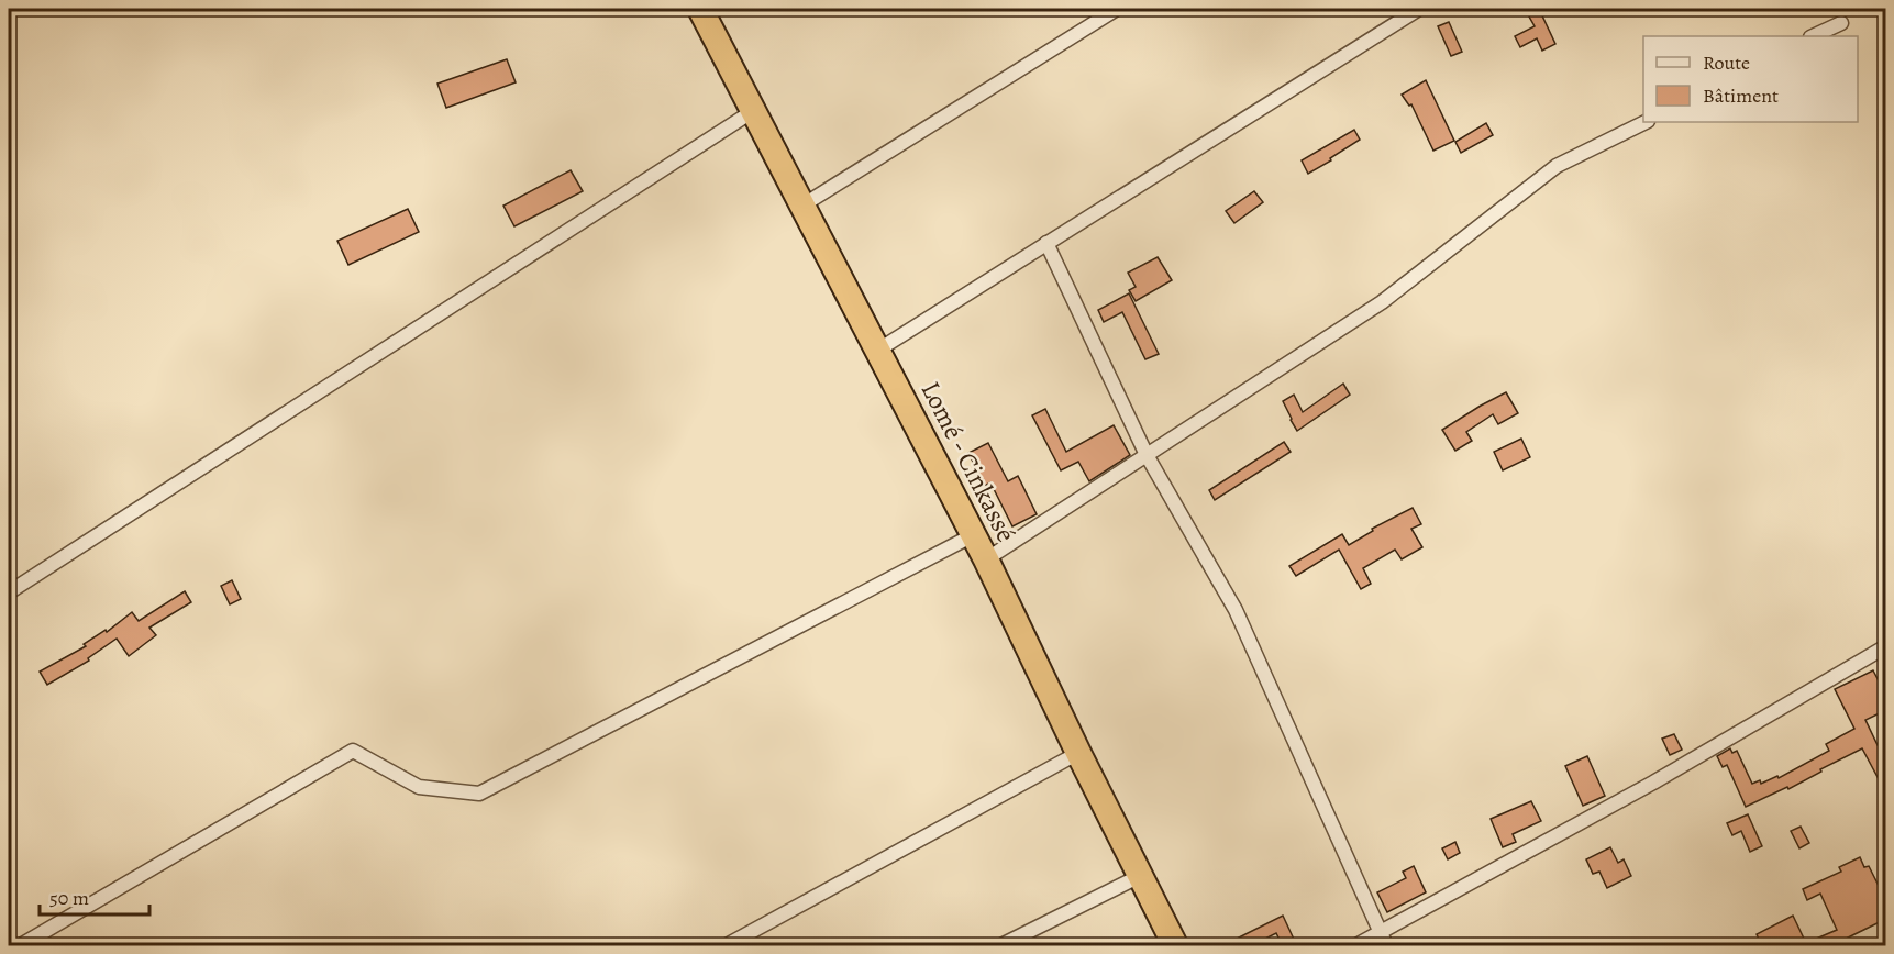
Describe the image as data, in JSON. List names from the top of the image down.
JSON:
{
  "streets": {
    "highway": ["Lomé - Cinkassé"]
  },
  "legend": ["Route", "Bâtiment"],
  "scale_bar": "50 m"
}
